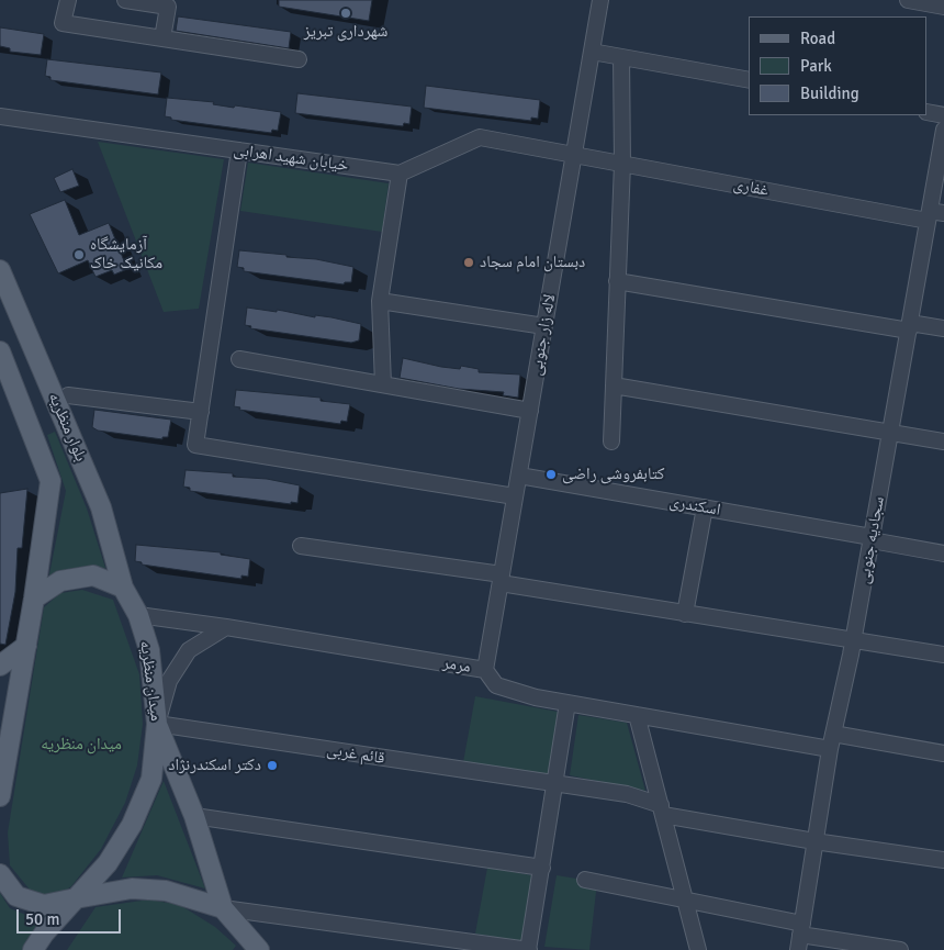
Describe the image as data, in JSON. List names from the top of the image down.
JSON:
{
  "streets": {
    "main road": ["بلوار منظریه", "ميدان منظریه"],
    "street": [
      "خیابان شهید اهرابی",
      "غفاری",
      "لاله زار جنوبی",
      "اسکندری",
      "سجادیه جنوبی",
      "مرمر",
      "قائم غربی"
    ]
  },
  "crossings": [
    ["غفاری", "لاله زار جنوبی"],
    ["غفاری", "سجادیه جنوبی"],
    ["لاله زار جنوبی", "اسکندری"],
    ["لاله زار جنوبی", "مرمر"],
    ["بلوار منظریه", "ميدان منظریه"],
    ["اسکندری", "سجادیه جنوبی"],
    ["سجادیه جنوبی", "مرمر"],
    ["سجادیه جنوبی", "قائم غربی"],
    ["مرمر", "ميدان منظریه"],
    ["ميدان منظریه", "قائم غربی"]
  ],
  "parks": ["میدان منظریه"],
  "places": [
    "شهرداری تبریز",
    "آزمایشگاه مکانیک خاک",
    "دبستان امام سجاد",
    "کتابفروشی راضی",
    "دكتر اسكندرنژاد"
  ],
  "legend": ["Road", "Park", "Building"],
  "scale_bar": "50 m"
}
